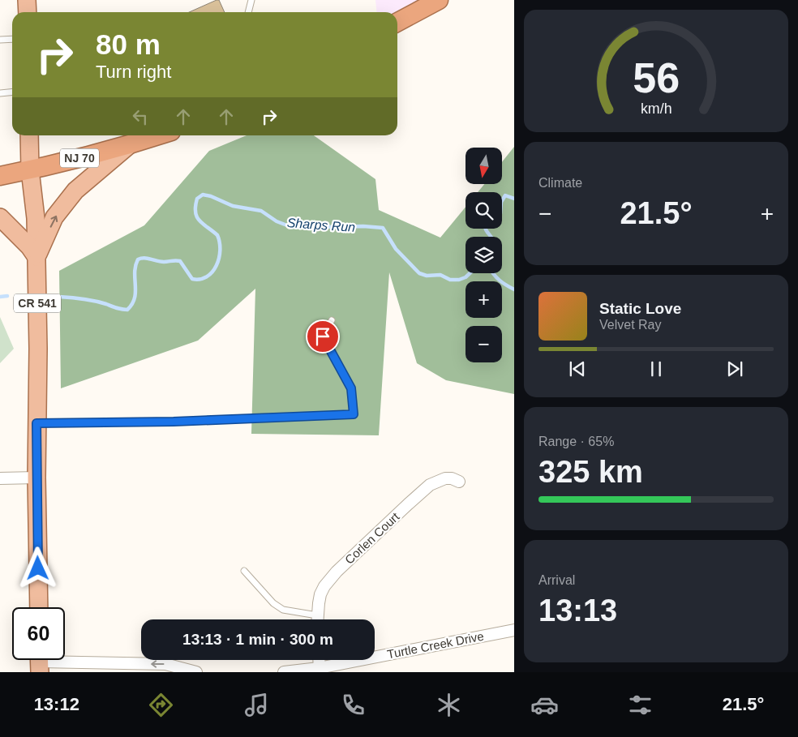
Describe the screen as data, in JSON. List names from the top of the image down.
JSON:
{
  "streets": {
    "highway": ["NJ 70"],
    "main road": ["CR 541"],
    "street": ["Corlen Court", "Turtle Creek Drive"]
  },
  "crossings": [
    ["NJ 70", "CR 541"]
  ],
  "water": ["Sharps Run"],
  "north": "bottom",
  "page": {
    "turn": ["80 m", "Turn right"],
    "tile": [
      "Climate",
      ["Range · 65%", "325 km"],
      ["Arrival", "13:13"]
    ],
    "map_buttons": ["+", "−"],
    "heat": ["−", "21.5°", "+"],
    "song": ["Static Love", "Velvet Ray"],
    "limit": "60",
    "trip": "13:13 · 1 min · 300 m",
    "tabs": ["13:12", "21.5°"],
    "gauge": ["56", "km/h"]
  }
}
